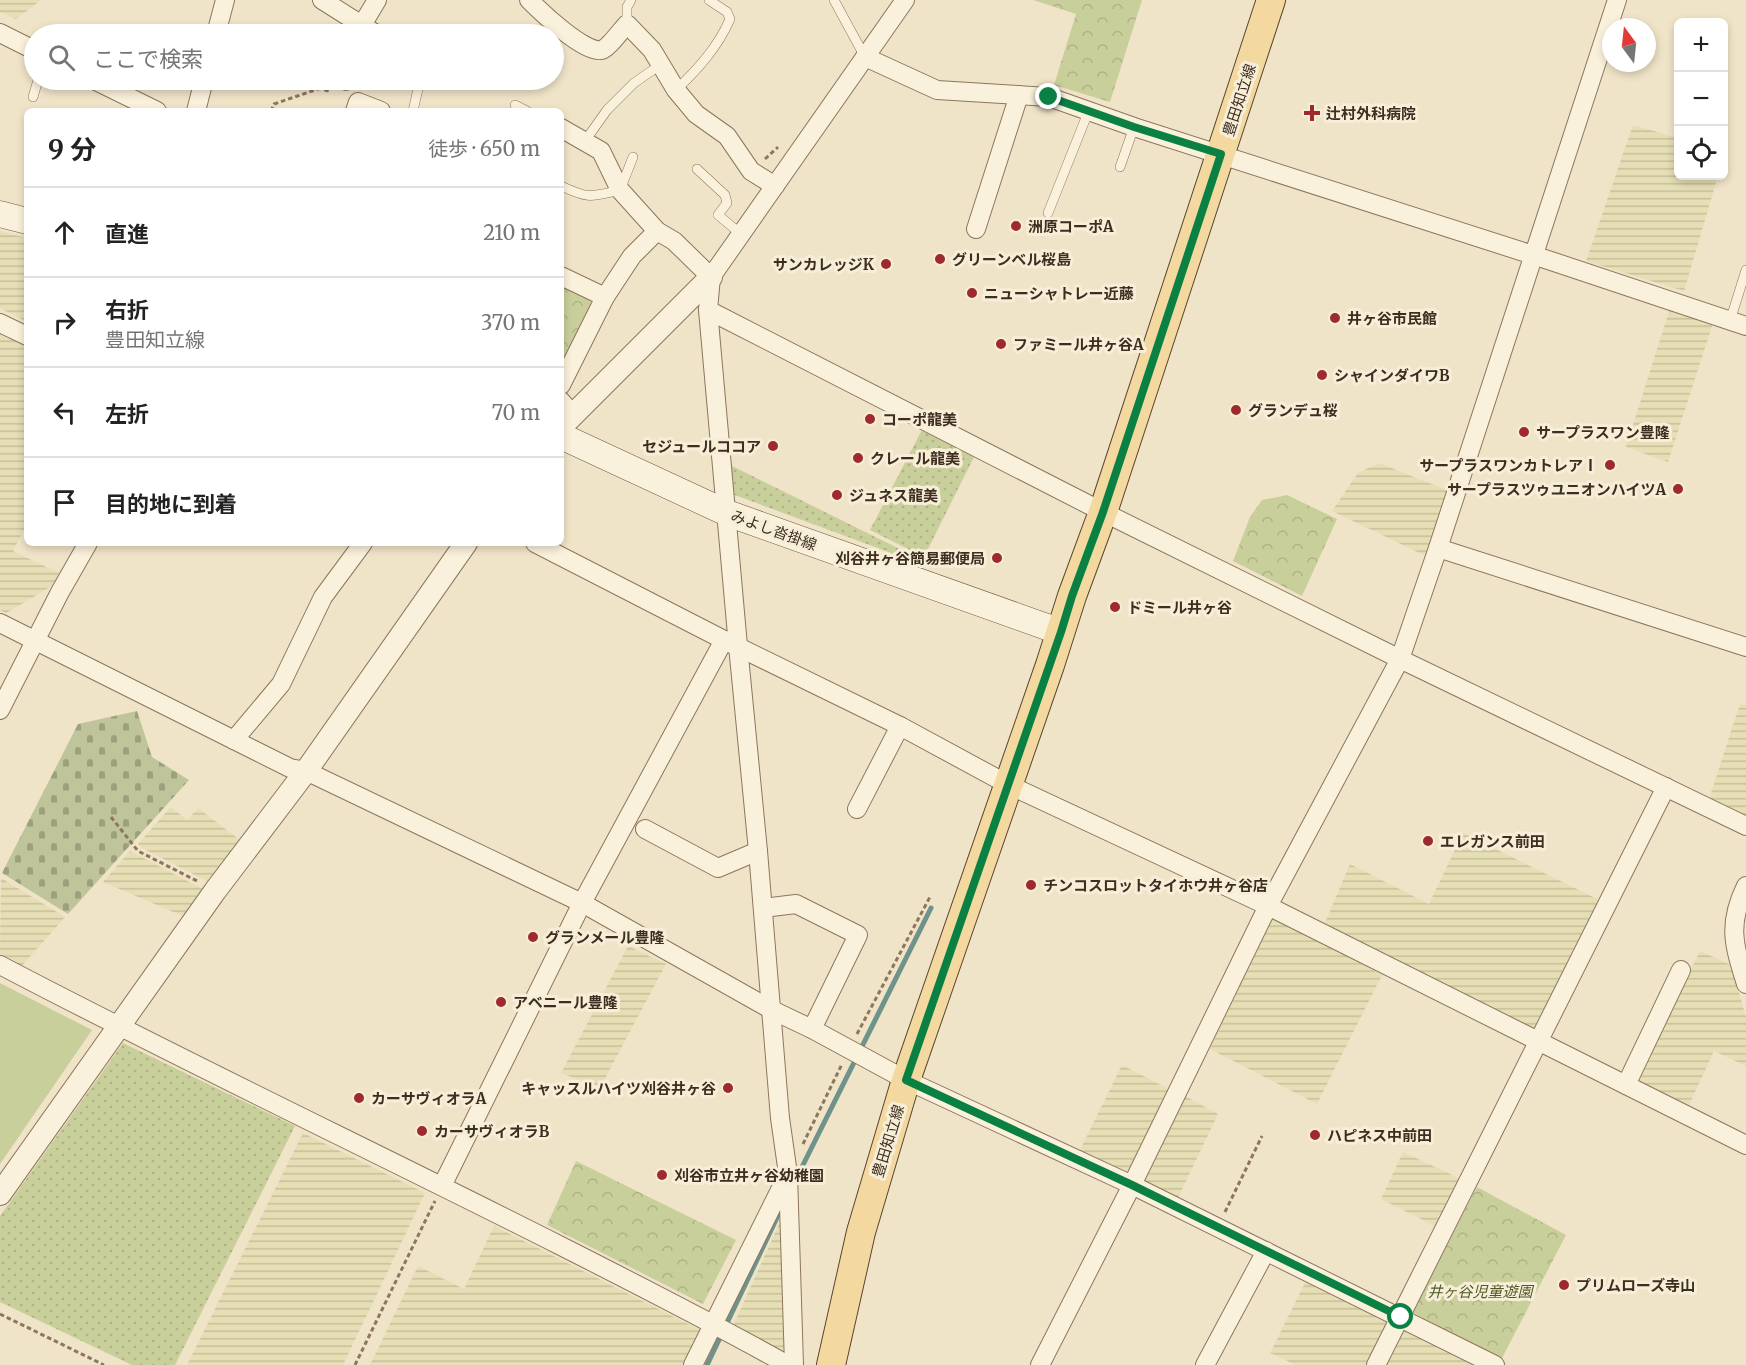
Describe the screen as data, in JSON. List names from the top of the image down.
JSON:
{
  "streets": {
    "main road": ["豊田知立線", "みよし沓掛線"]
  },
  "crossings": [
    ["豊田知立線", "みよし沓掛線"]
  ],
  "parks": ["井ヶ谷児童遊園"],
  "places": {
    "health": ["辻村外科病院"],
    "other": [
      "洲原コーポA",
      "グリーンベル桜島",
      "サンカレッジK",
      "ニューシャトレー近藤",
      "井ヶ谷市民館",
      "ファミール井ヶ谷A",
      "シャインダイワB",
      "グランデュ桜",
      "コーポ龍美",
      "サープラスワン豊隆",
      "セジュールココア",
      "クレール龍美",
      "サープラスワンカトレアⅠ",
      "サープラスツゥユニオンハイツA",
      "ジュネス龍美",
      "刈谷井ヶ谷簡易郵便局",
      "ドミール井ヶ谷",
      "エレガンス前田",
      "チンコスロットタイホウ井ヶ谷店",
      "グランメール豊隆",
      "アベニール豊隆",
      "キャッスルハイツ刈谷井ヶ谷",
      "カーサヴィオラA",
      "カーサヴィオラB",
      "ハピネス中前田",
      "刈谷市立井ヶ谷幼稚園",
      "プリムローズ寺山"
    ]
  },
  "north": "top",
  "page": {
    "map_buttons": ["+", "−"],
    "search": "ここで検索",
    "heading": ["9 分", "徒歩 · 650 m"],
    "list": [
      ["直進", "210 m"],
      ["右折", "豊田知立線", "370 m"],
      ["左折", "70 m"],
      "目的地に到着"
    ]
  }
}
